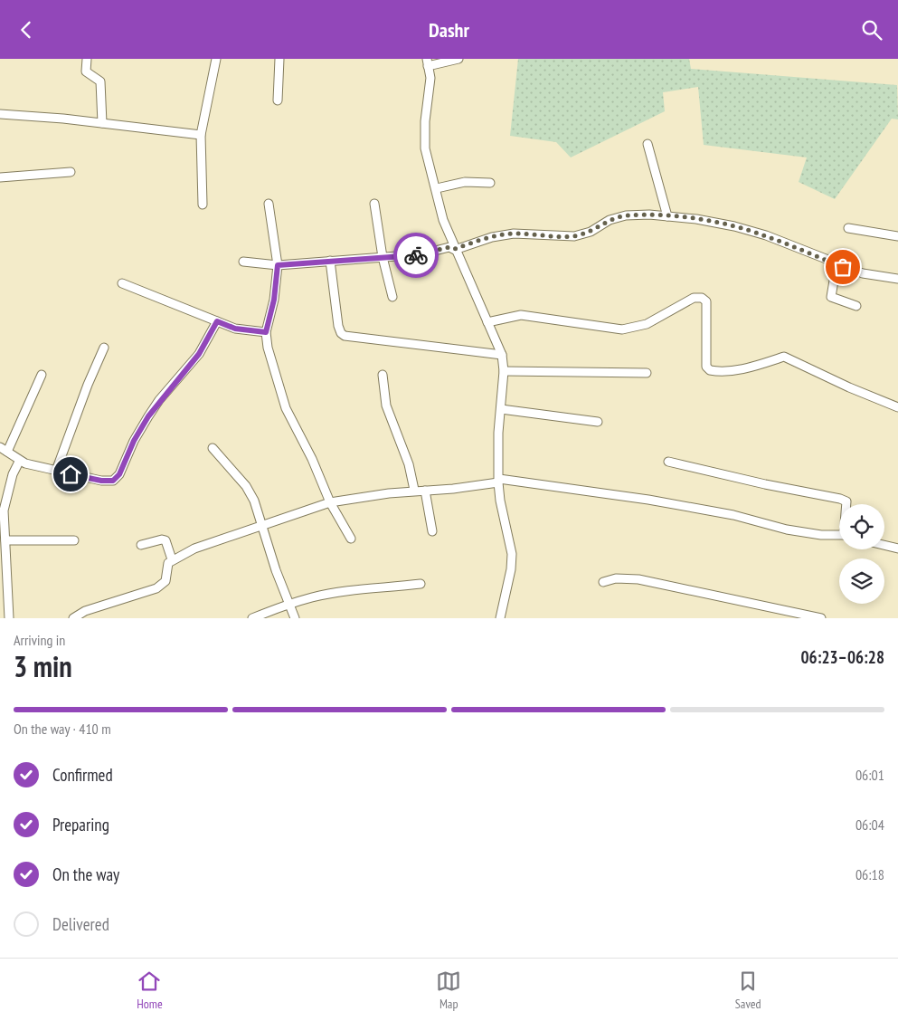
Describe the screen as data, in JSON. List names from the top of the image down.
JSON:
{
  "page": {
    "header": "Dashr",
    "heading": ["3 min", "Arriving in", "06:23–06:28"],
    "bar": "On the way · 410 m",
    "list": [
      ["Confirmed", "06:01"],
      ["Preparing", "06:04"],
      ["On the way", "06:18"],
      "Delivered"
    ],
    "tabs": ["Home", "Map", "Saved"]
  }
}
